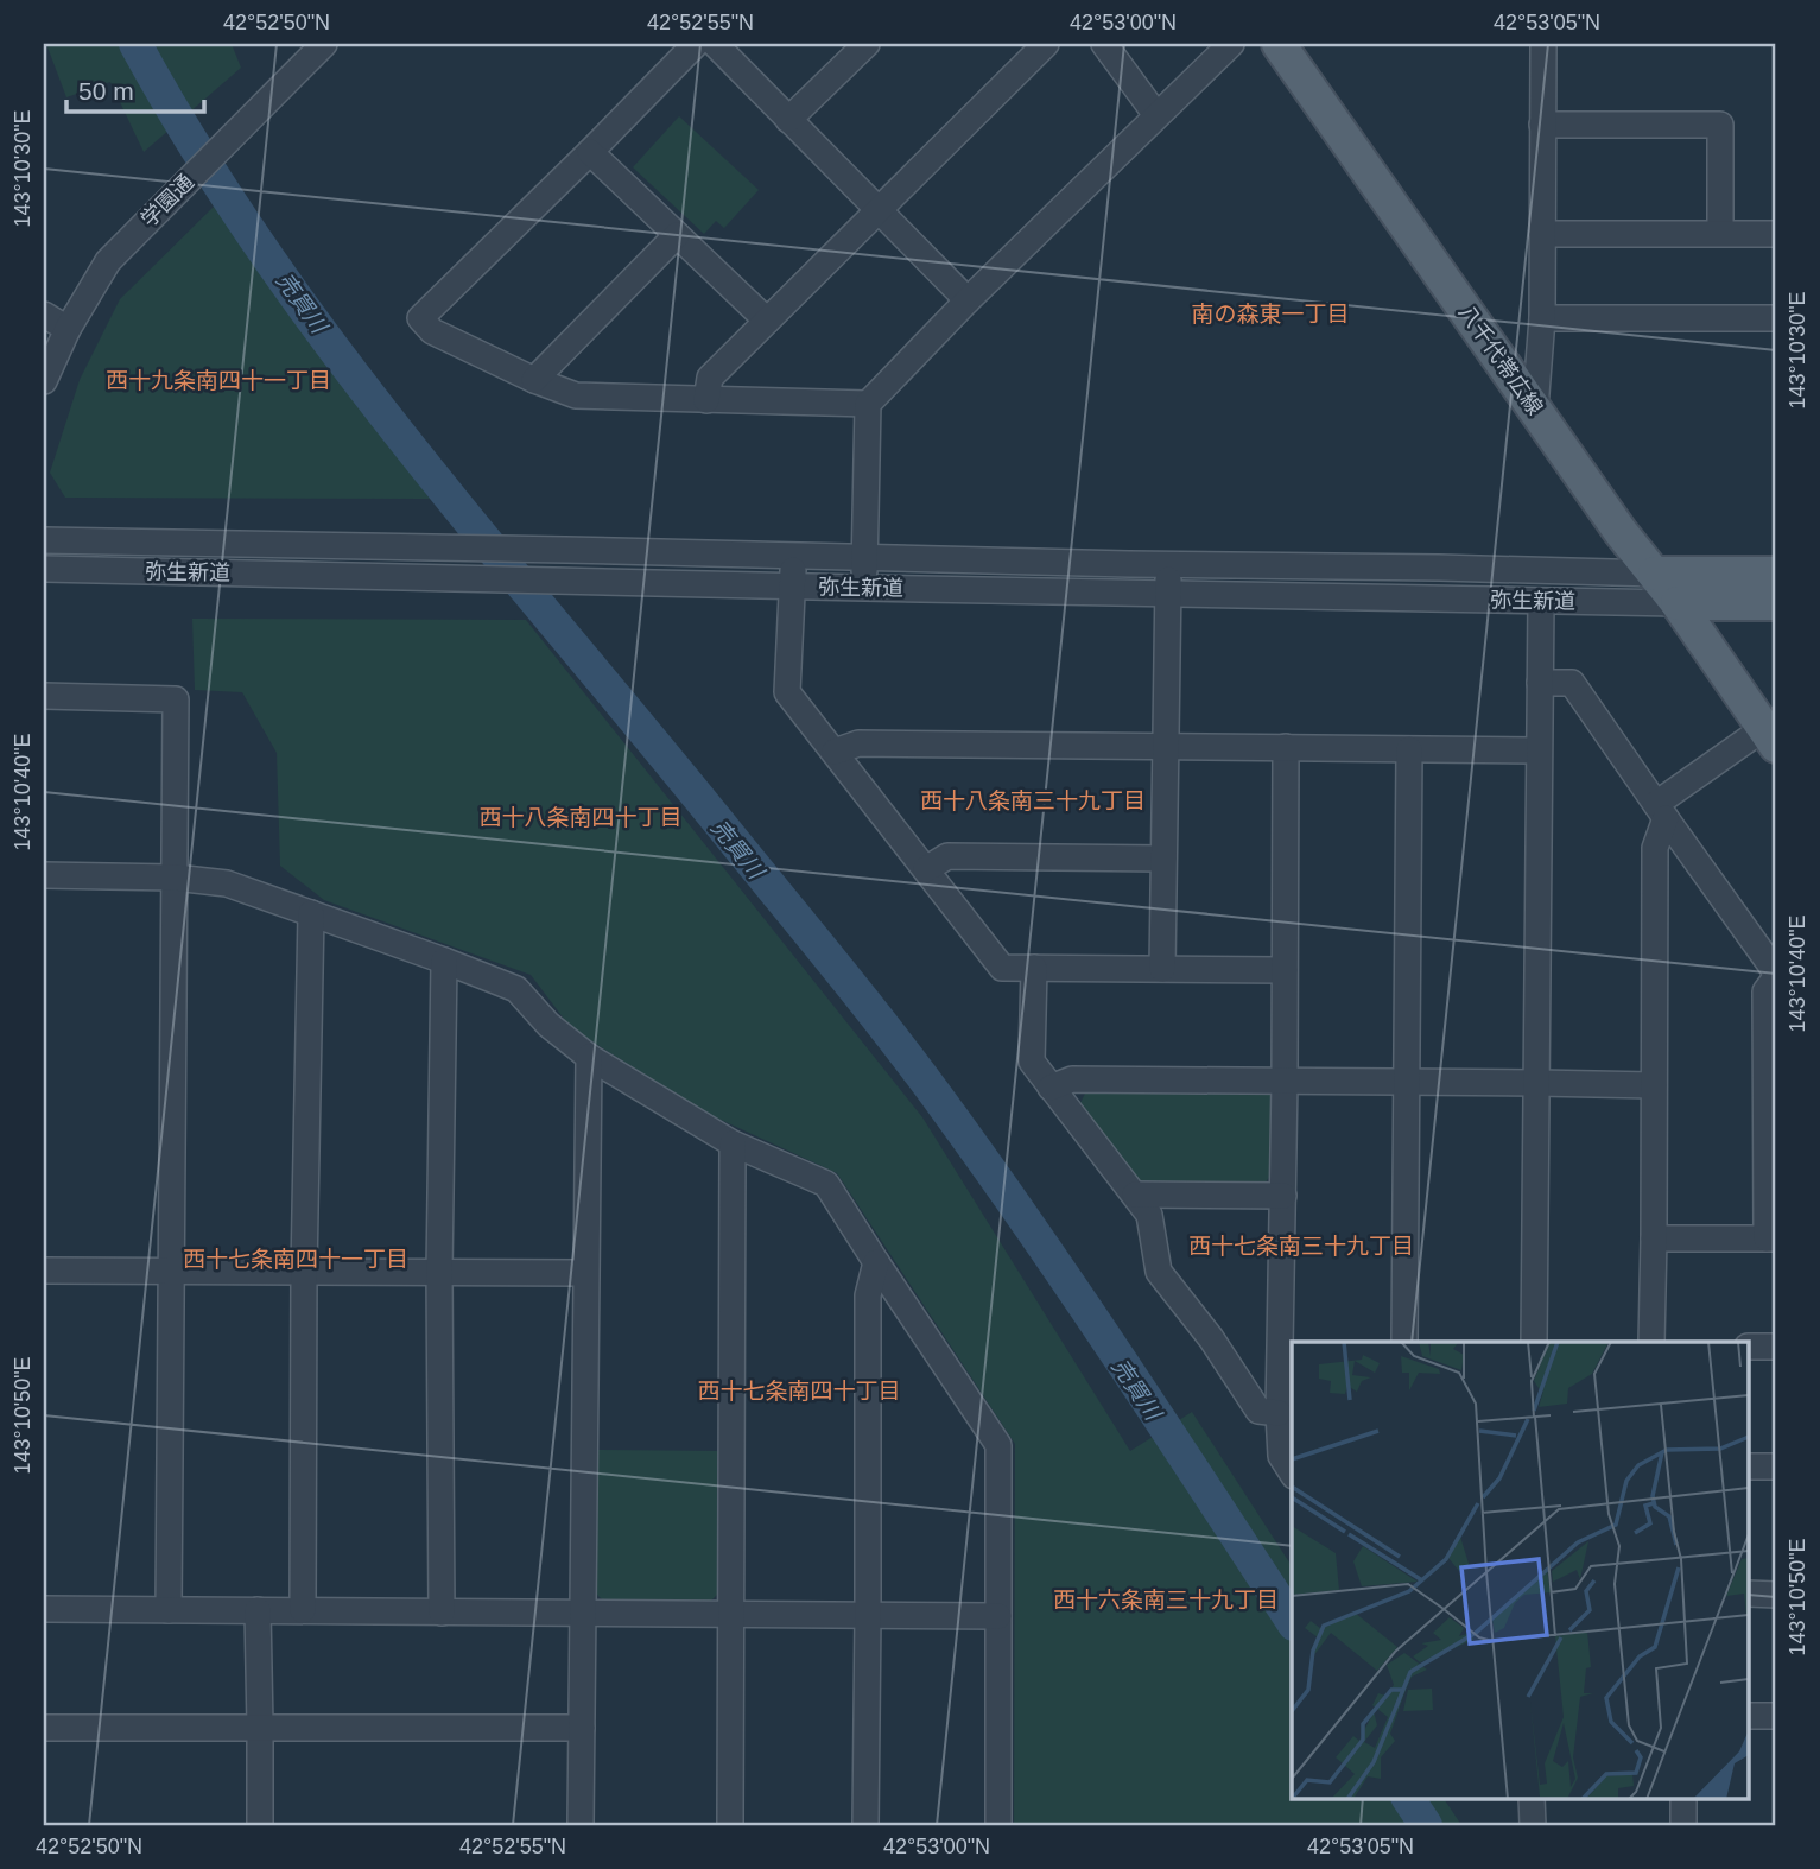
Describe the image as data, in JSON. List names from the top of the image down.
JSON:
{
  "streets": {
    "main road": ["八千代帯広線"],
    "street": ["学園通", "弥生新道"]
  },
  "crossings": [
    ["八千代帯広線", "弥生新道"]
  ],
  "districts": [
    "南の森東一丁目",
    "西十九条南四十一丁目",
    "西十八条南三十九丁目",
    "西十八条南四十丁目",
    "西十七条南三十九丁目",
    "西十七条南四十一丁目",
    "西十七条南四十丁目",
    "西十六条南三十九丁目"
  ],
  "water": ["売買川"],
  "scale_bar": "50 m",
  "coordinates": [
    "42°52'50\"N",
    "42°52'55\"N",
    "42°53'00\"N",
    "42°53'05\"N",
    "143°10'30\"E",
    "143°10'40\"E",
    "143°10'50\"E"
  ]
}
